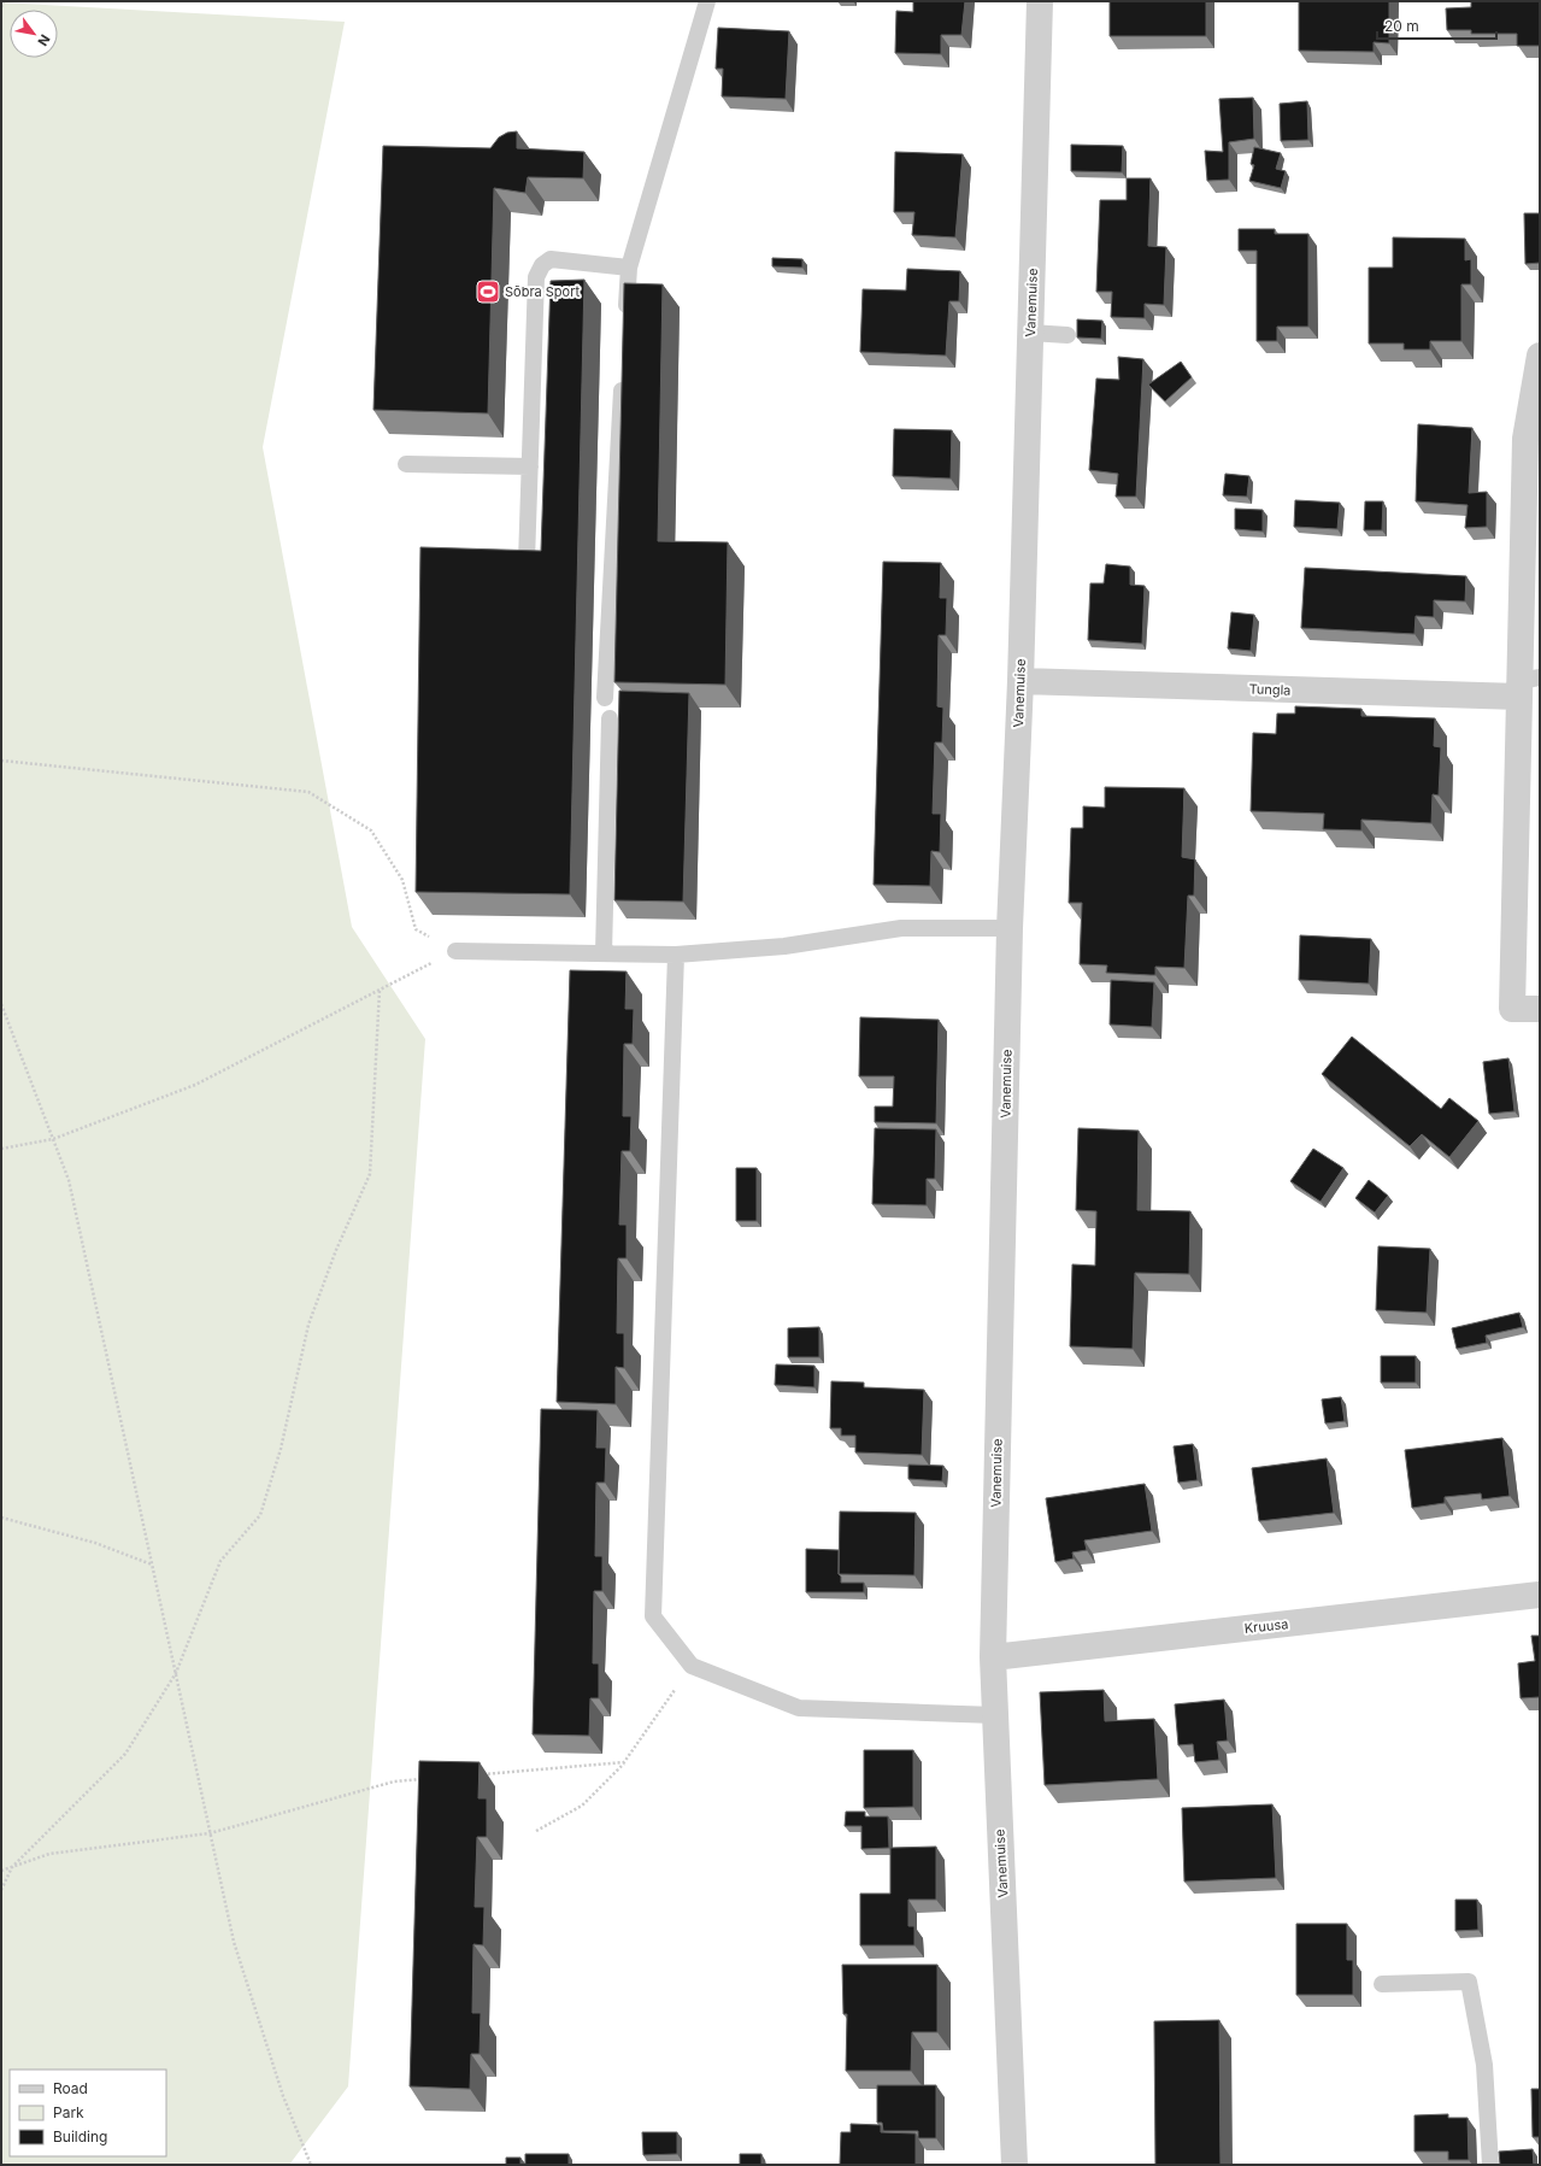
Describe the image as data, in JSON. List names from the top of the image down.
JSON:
{
  "streets": {
    "street": ["Vanemuise", "Tungla", "Kruusa"]
  },
  "crossings": [
    ["Vanemuise", "Tungla"],
    ["Vanemuise", "Kruusa"]
  ],
  "places": {
    "sports": ["Sõbra Sport"]
  },
  "legend": ["Road", "Park", "Building"],
  "scale_bar": "20 m",
  "north": "bottom right"
}
